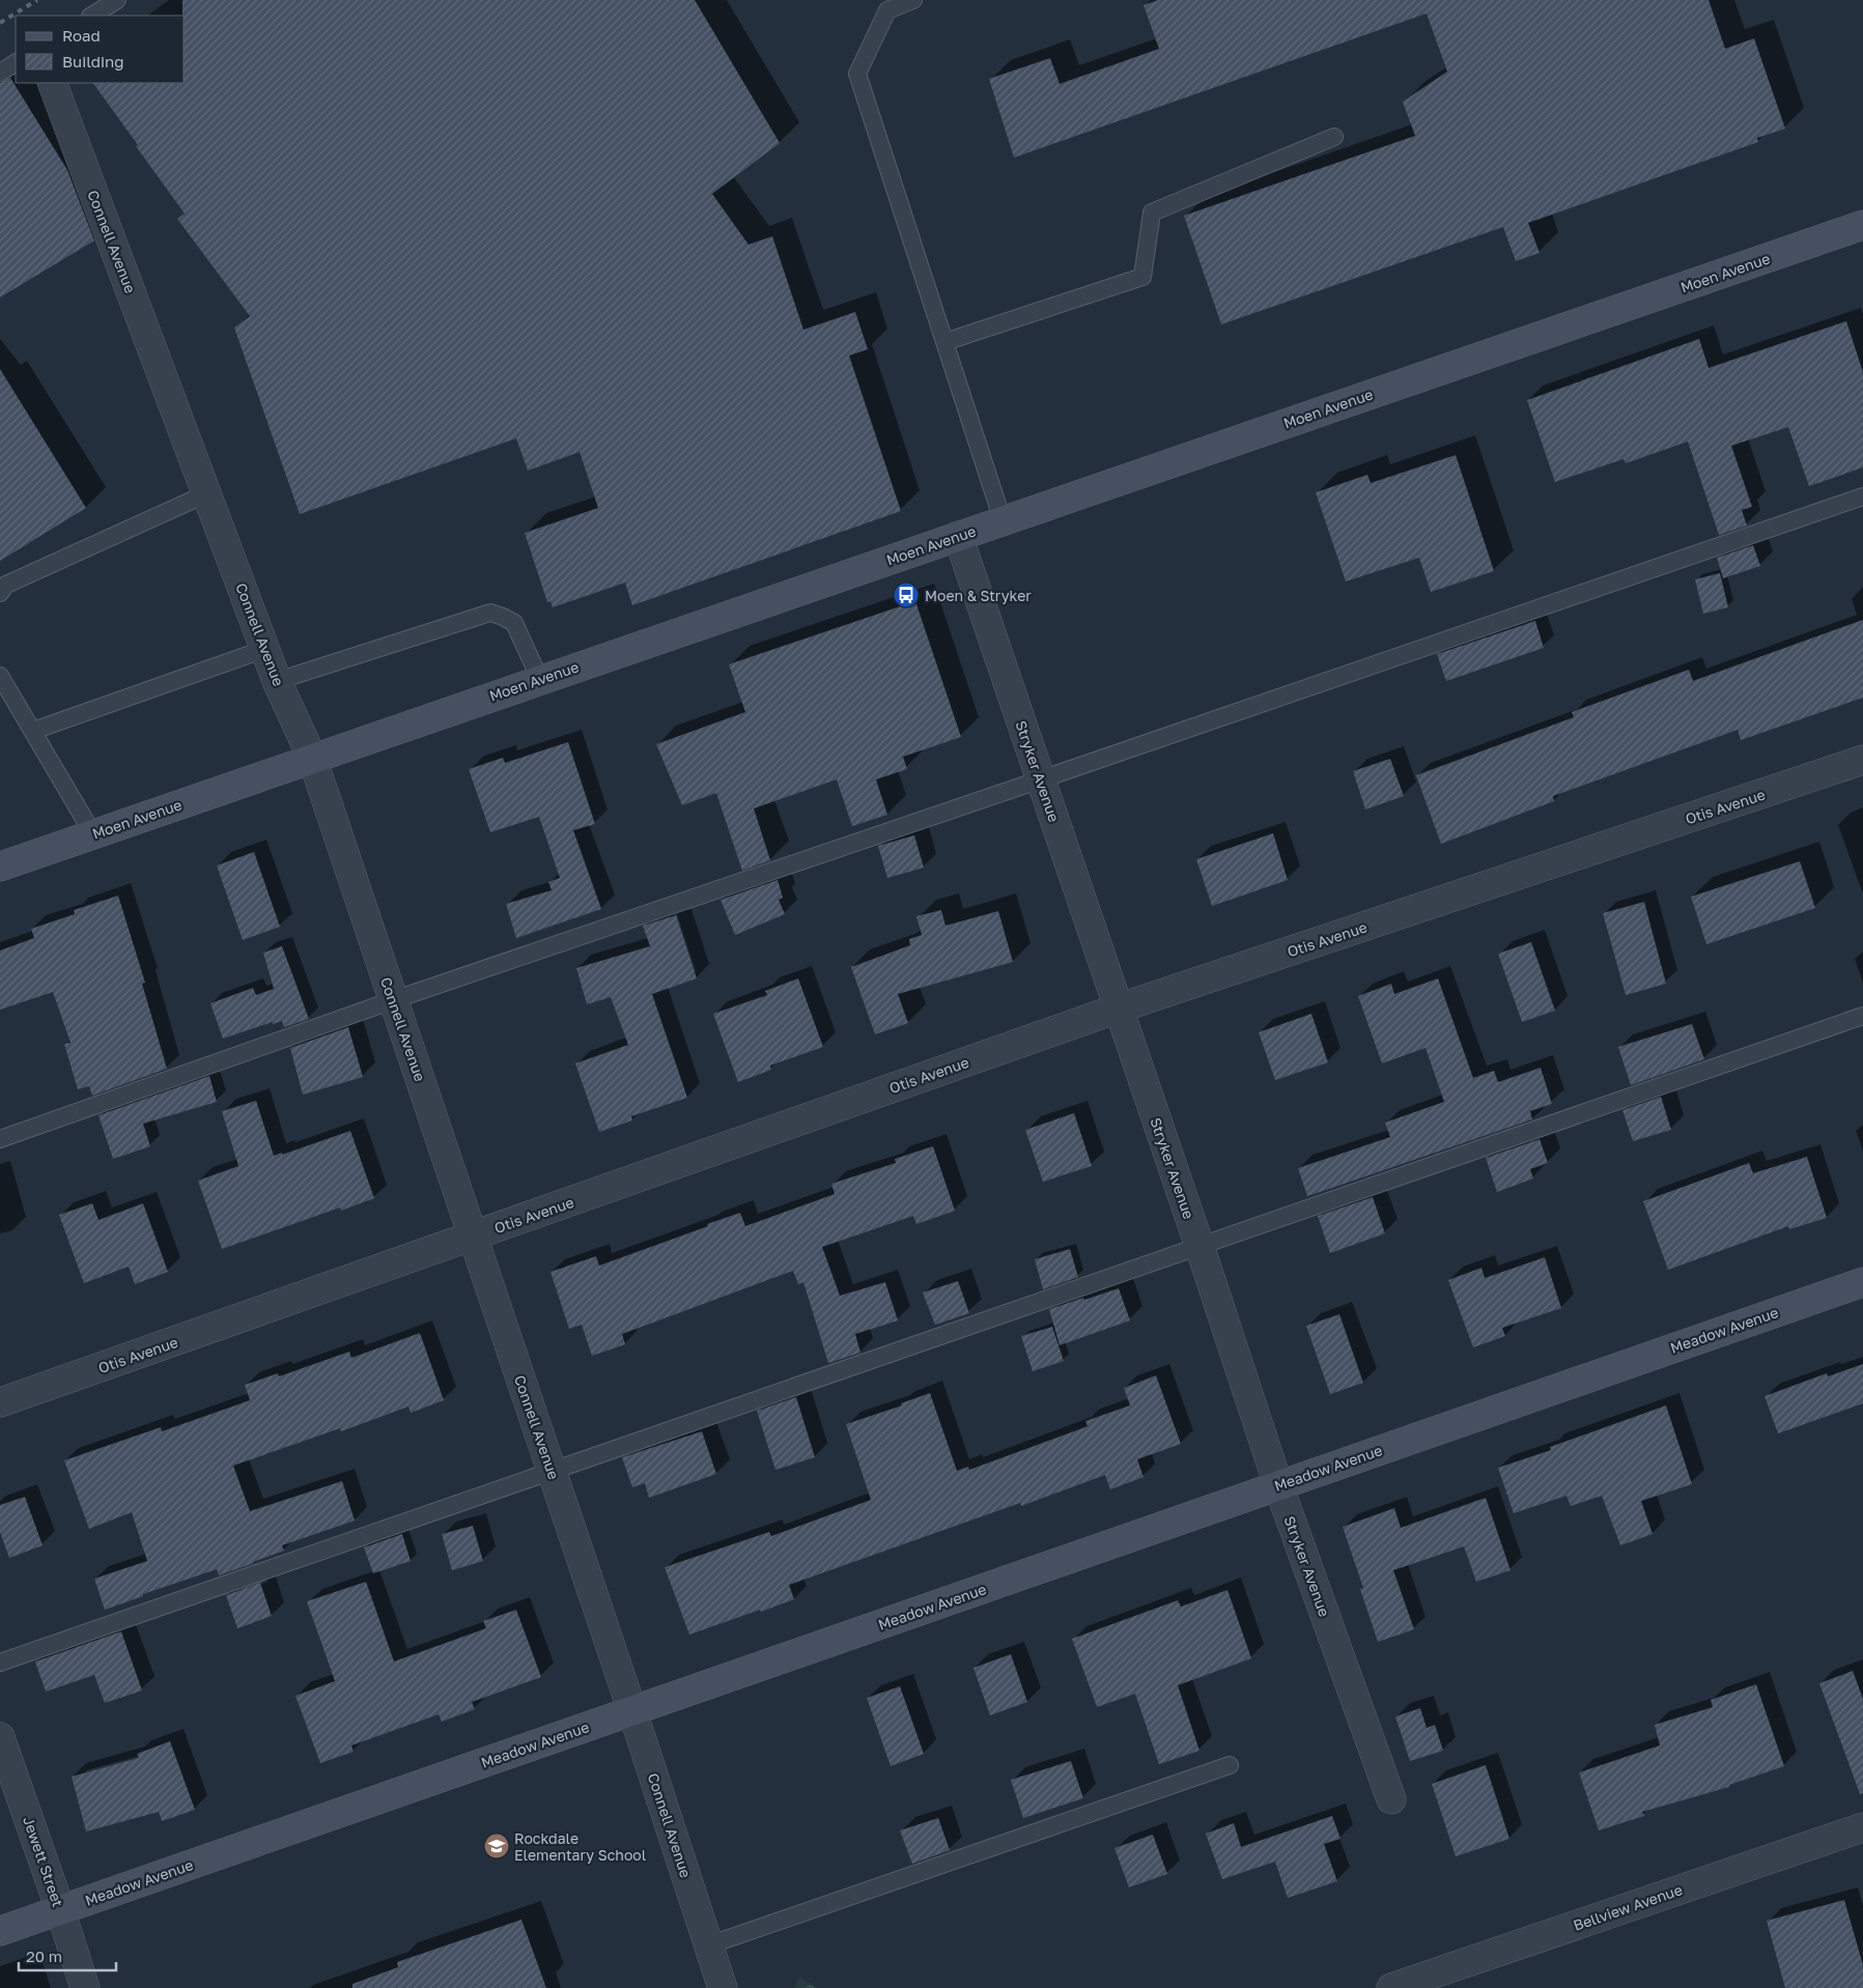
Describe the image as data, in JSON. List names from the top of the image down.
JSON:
{
  "streets": {
    "street": [
      "Connell Avenue",
      "Moen Avenue",
      "Stryker Avenue",
      "Otis Avenue",
      "Meadow Avenue",
      "Jewett Street",
      "Bellview Avenue"
    ]
  },
  "crossings": [
    ["Connell Avenue", "Moen Avenue"],
    ["Connell Avenue", "Otis Avenue"],
    ["Connell Avenue", "Meadow Avenue"],
    ["Moen Avenue", "Stryker Avenue"],
    ["Stryker Avenue", "Otis Avenue"],
    ["Stryker Avenue", "Meadow Avenue"],
    ["Meadow Avenue", "Jewett Street"]
  ],
  "places": {
    "bus stop": ["Moen & Stryker"],
    "school or university": ["Rockdale Elementary School"]
  },
  "legend": ["Road", "Building"],
  "scale_bar": "20 m"
}
